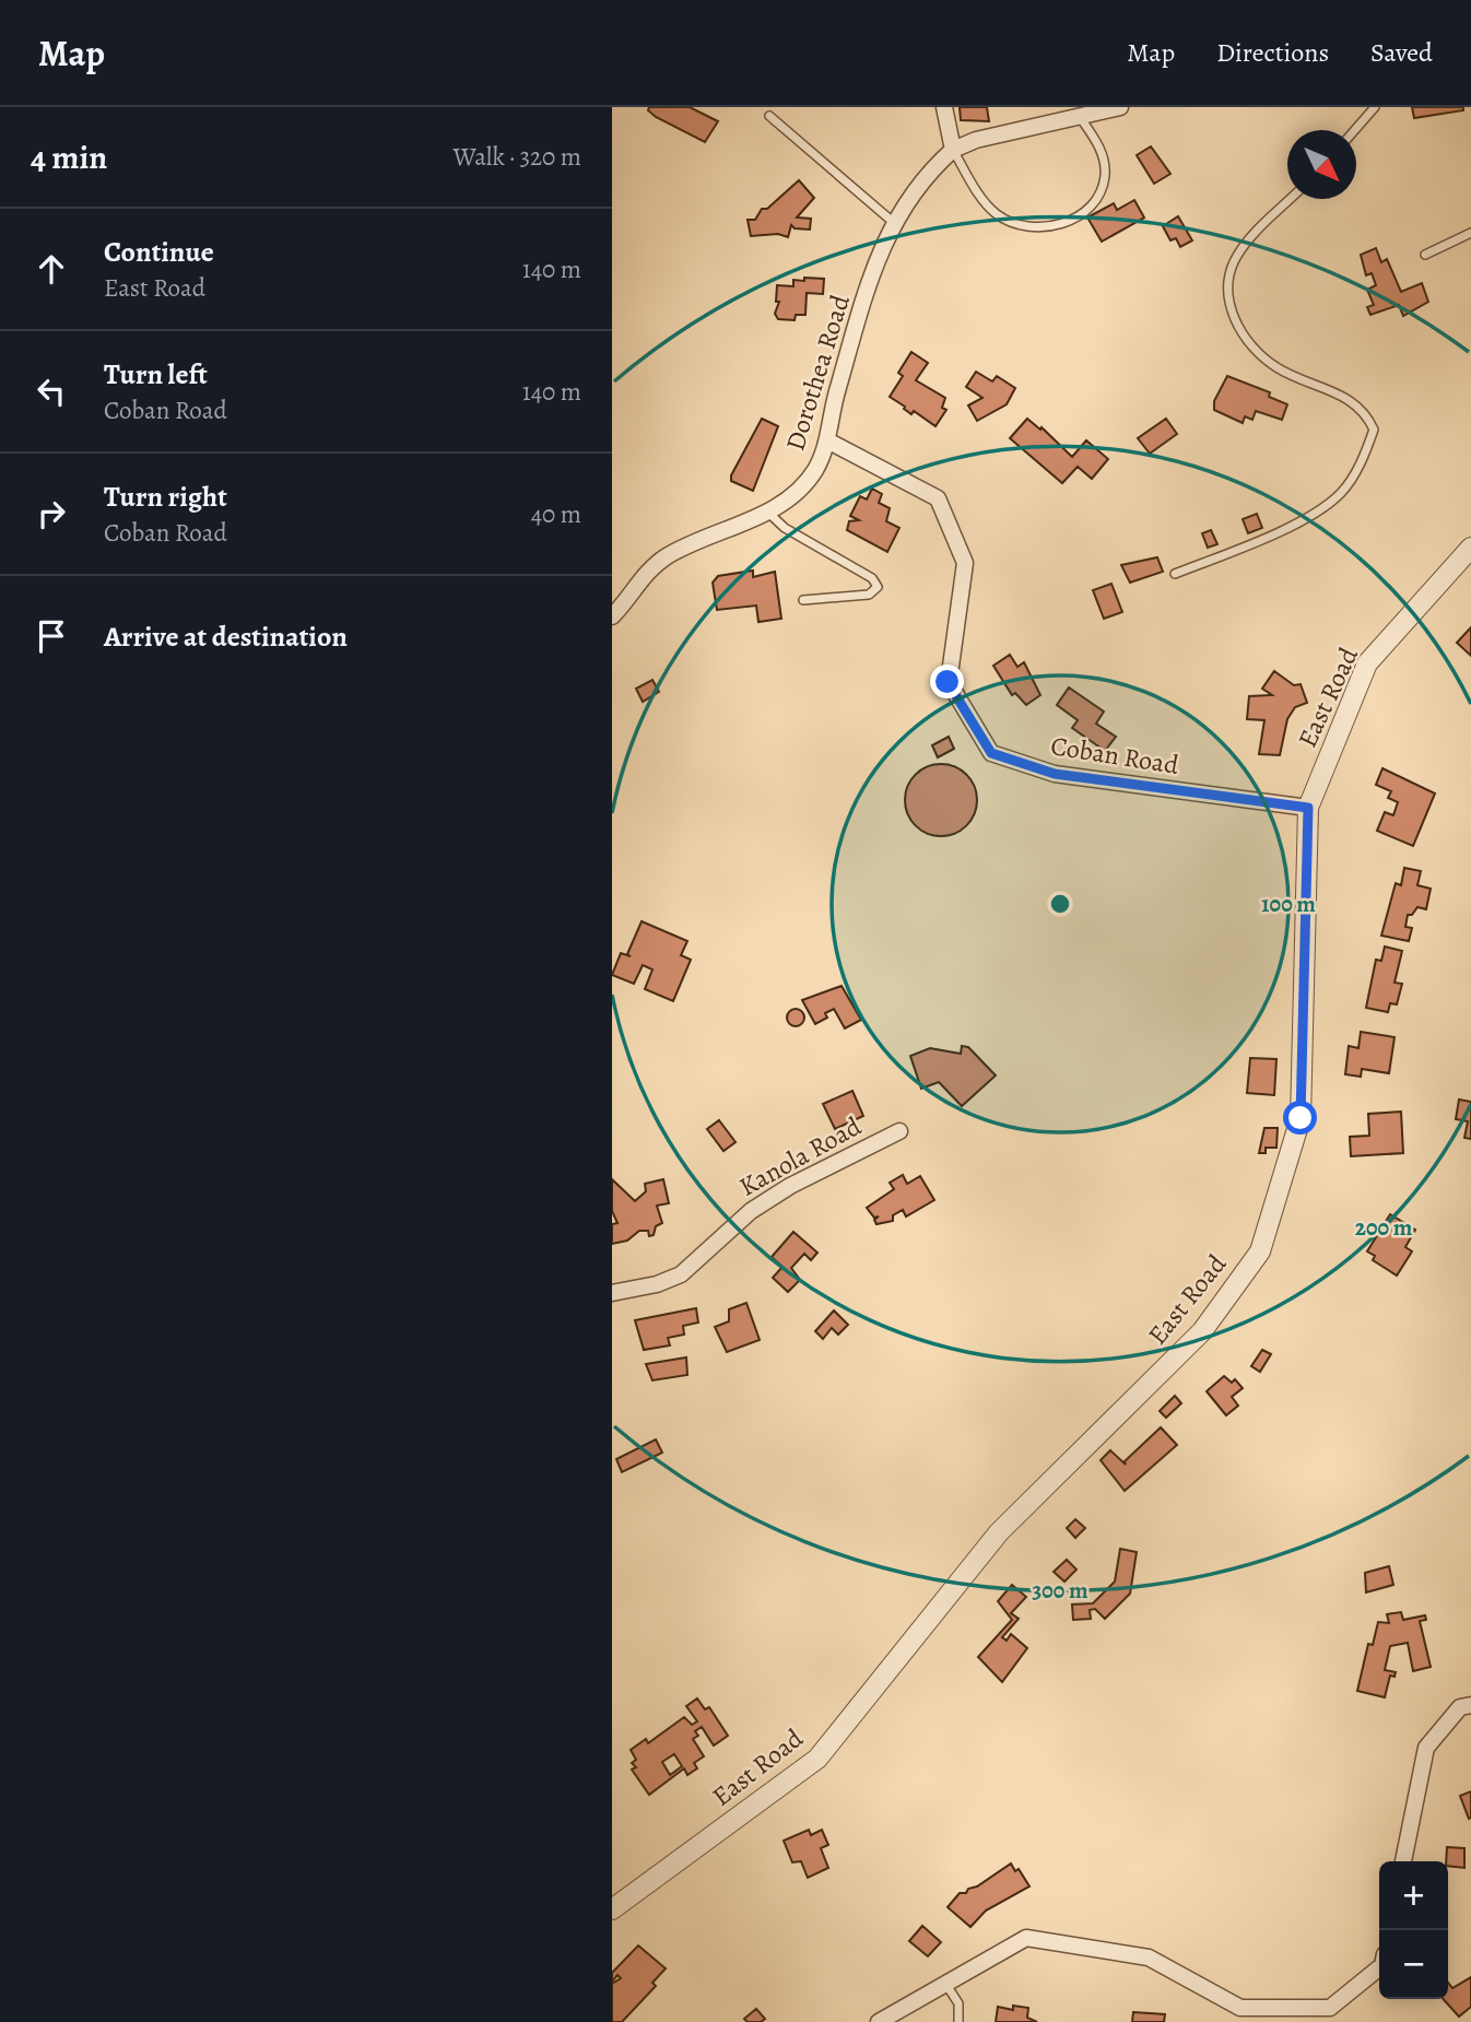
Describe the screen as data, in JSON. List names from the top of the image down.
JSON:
{
  "streets": {
    "street": [
      "Dorothea Road",
      "East Road",
      "Coban Road",
      "Kanola Road"
    ]
  },
  "crossings": [
    ["Dorothea Road", "Coban Road"],
    ["East Road", "Coban Road"]
  ],
  "north": "bottom right",
  "page": {
    "header": "Map",
    "nav": ["Map", "Directions", "Saved"],
    "heading": ["4 min", "Walk · 320 m"],
    "list": [
      ["Continue", "East Road", "140 m"],
      ["Turn left", "Coban Road", "140 m"],
      ["Turn right", "Coban Road", "40 m"],
      "Arrive at destination"
    ],
    "map_buttons": ["+", "−"]
  },
  "rings": ["100 m", "200 m", "300 m"]
}
